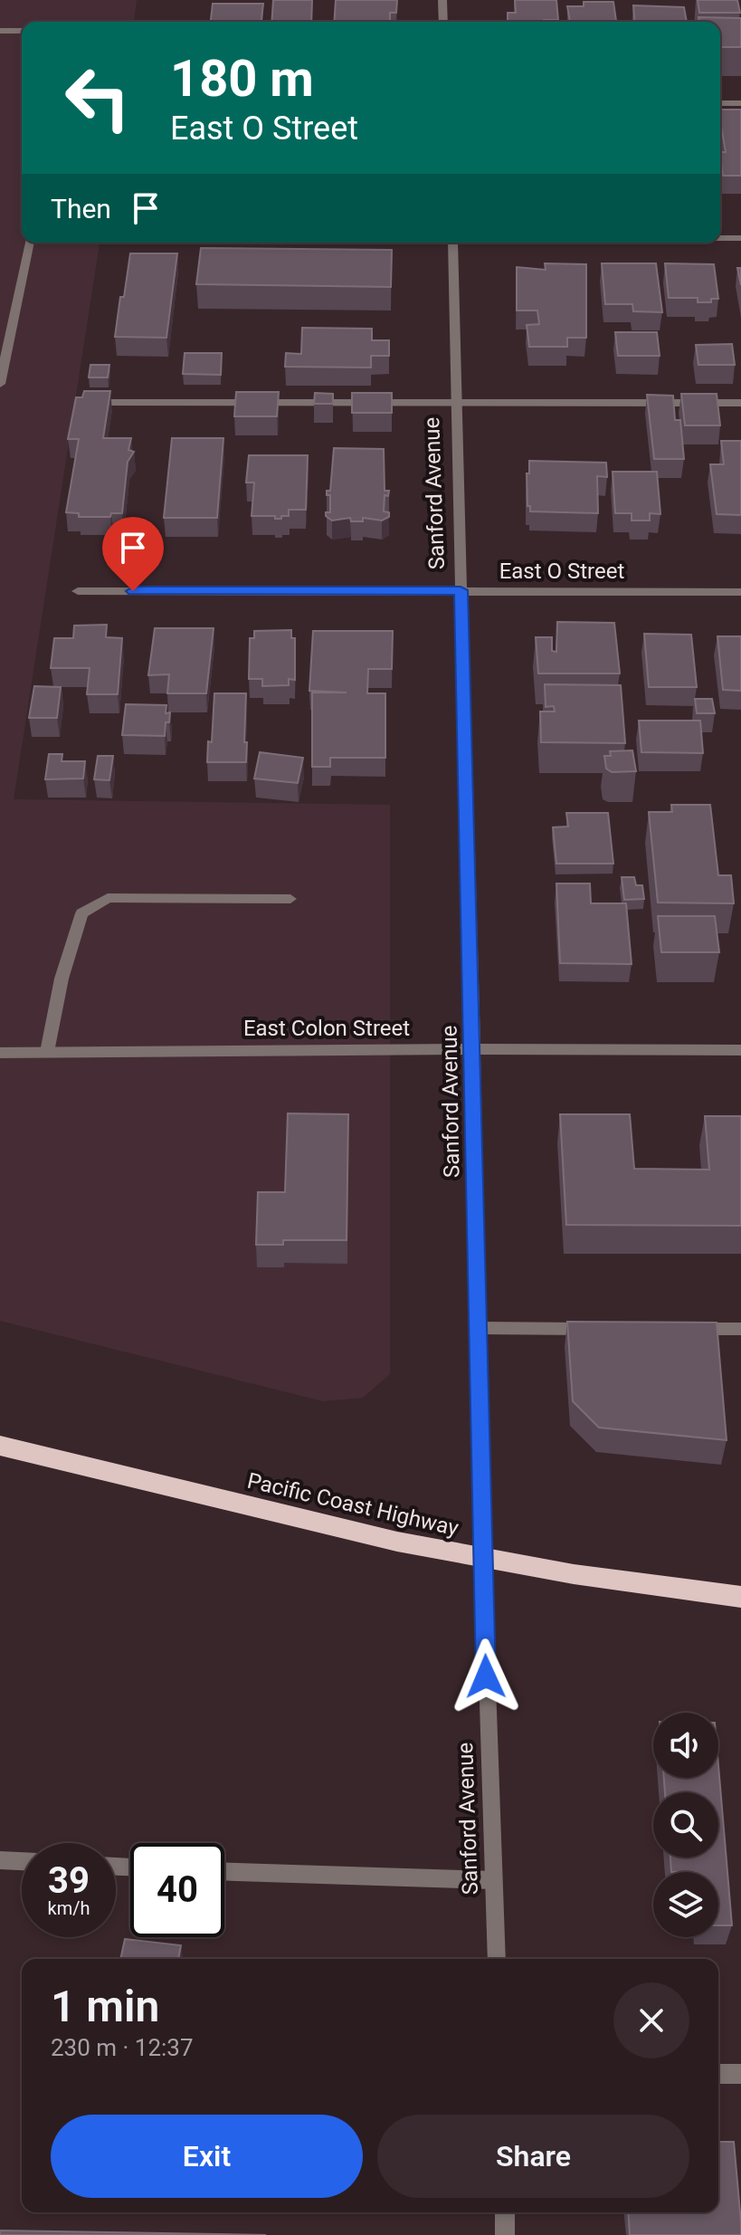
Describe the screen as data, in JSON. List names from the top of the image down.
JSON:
{
  "streets": {
    "highway": ["Pacific Coast Highway"],
    "street": ["Sanford Avenue", "East O Street", "East Colon Street"]
  },
  "crossings": [
    ["Sanford Avenue", "East O Street"],
    ["Sanford Avenue", "East Colon Street"],
    ["Sanford Avenue", "Pacific Coast Highway"]
  ],
  "page": {
    "turn": ["180 m", "East O Street"],
    "then": "Then",
    "speed": "39 km/h",
    "limit": "40",
    "heading": ["1 min", "230 m · 12:37"],
    "buttons": ["Exit", "Share"]
  }
}
